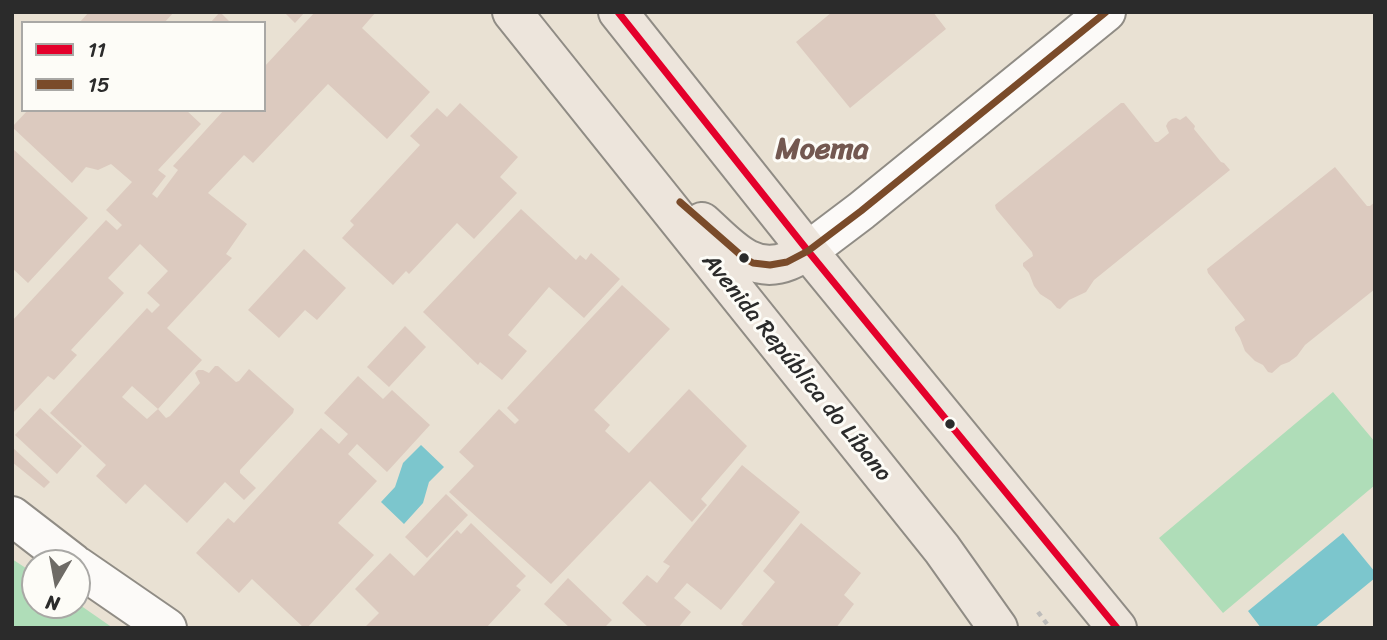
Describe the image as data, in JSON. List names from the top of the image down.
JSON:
{
  "streets": {
    "main road": ["Avenida República do Líbano"]
  },
  "districts": ["Moema"],
  "lines": ["transit line 11", "transit line 15"],
  "legend": ["11", "15"],
  "north": "bottom"
}
